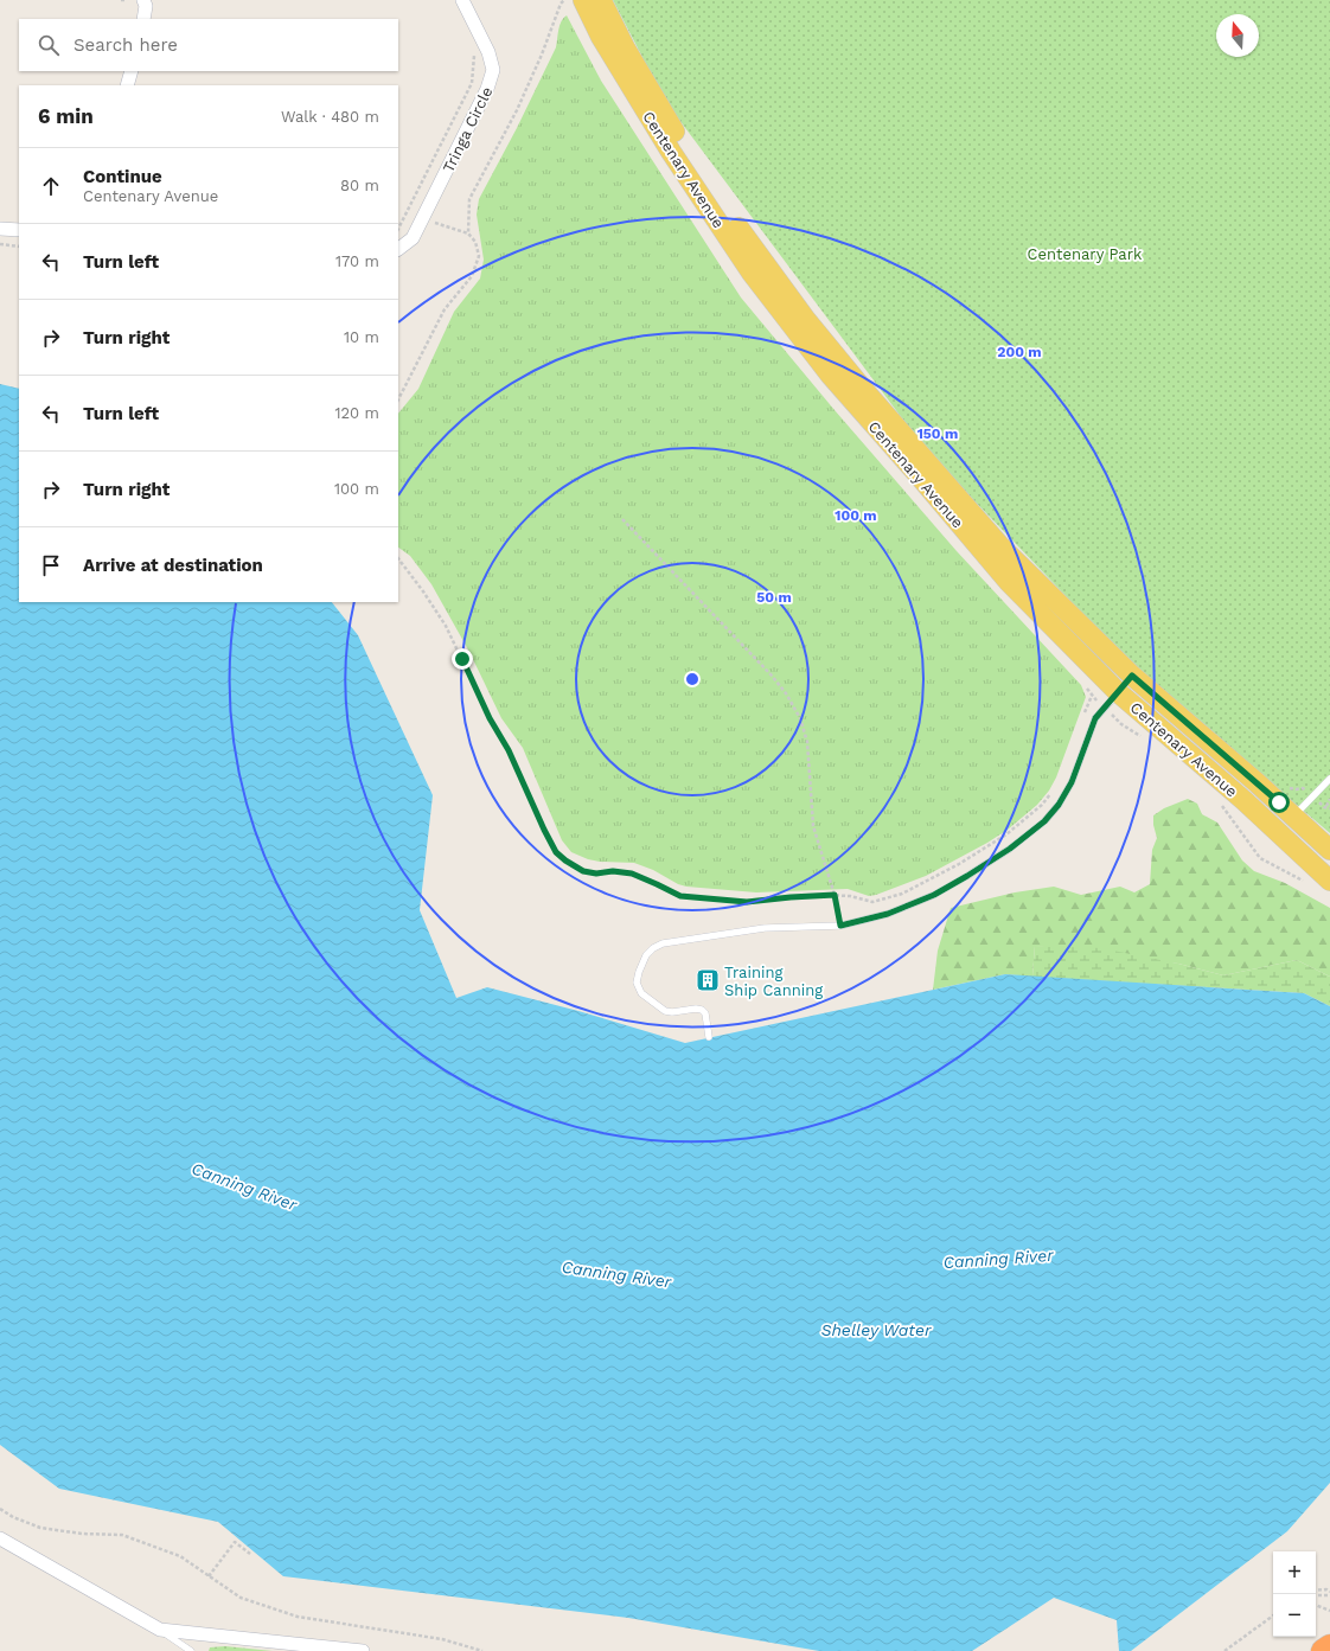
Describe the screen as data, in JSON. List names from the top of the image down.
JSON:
{
  "streets": {
    "main road": ["Centenary Avenue"],
    "street": ["Tringa Circle"]
  },
  "water": ["Canning River", "Shelley Water"],
  "parks": ["Centenary Park"],
  "places": {
    "building": ["Training Ship Canning"]
  },
  "north": "top",
  "page": {
    "search": "Search here",
    "heading": ["6 min", "Walk · 480 m"],
    "list": [
      ["Continue", "Centenary Avenue", "80 m"],
      ["Turn left", "170 m"],
      ["Turn right", "10 m"],
      ["Turn left", "120 m"],
      ["Turn right", "100 m"],
      "Arrive at destination"
    ],
    "map_buttons": ["+", "−"]
  },
  "rings": [
    "200 m",
    "150 m",
    "100 m",
    "50 m"
  ]
}
